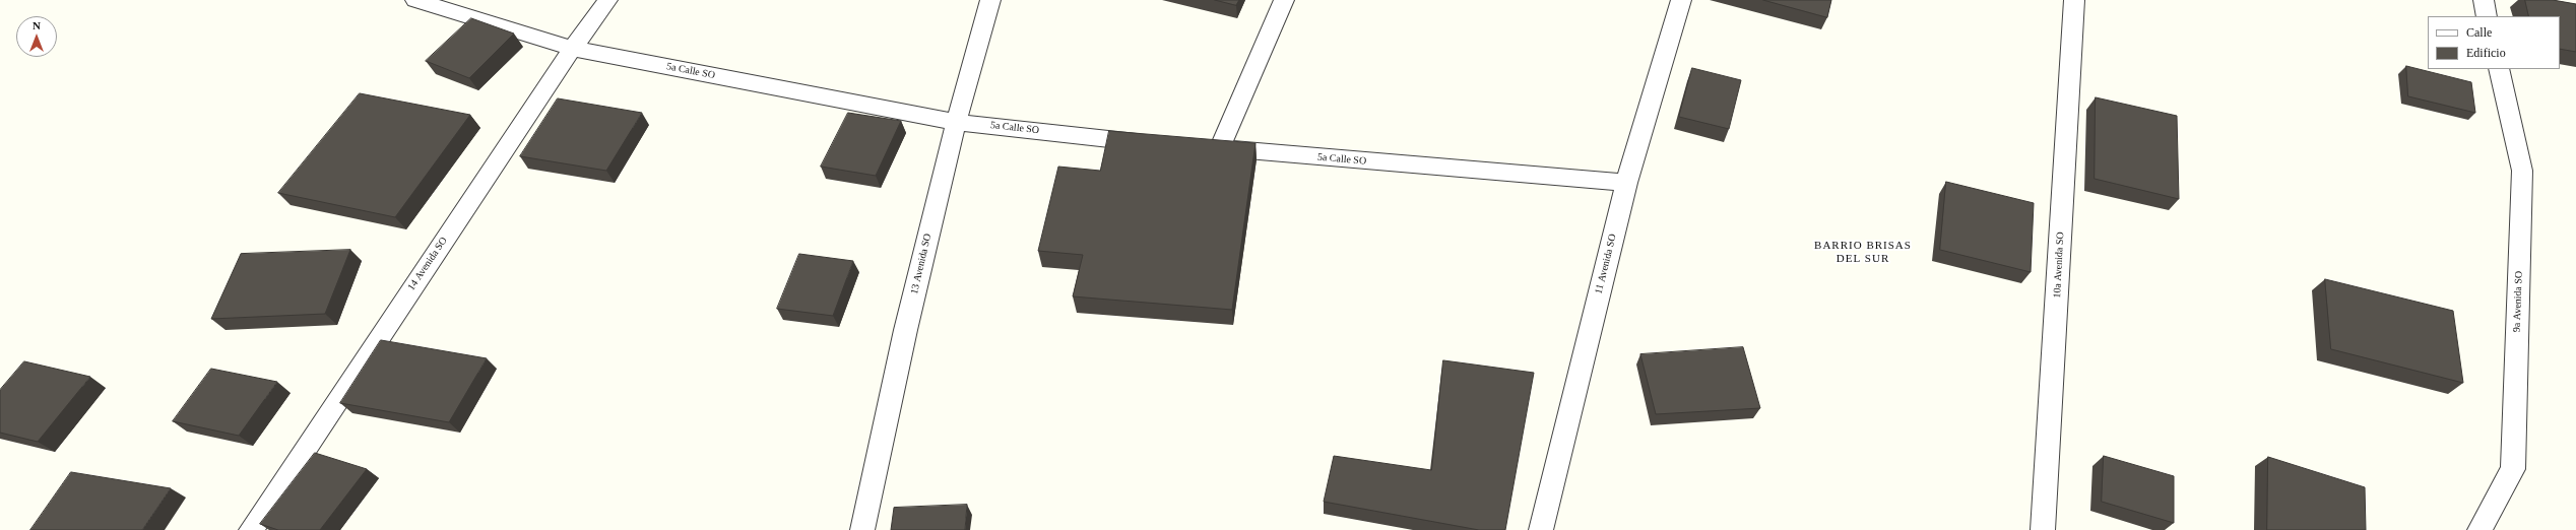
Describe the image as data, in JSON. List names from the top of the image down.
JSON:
{
  "streets": {
    "street": [
      "5a Calle SO",
      "14 Avenida SO",
      "13 Avenida SO",
      "11 Avenida SO",
      "10a Avenida SO",
      "9a Avenida SO"
    ]
  },
  "crossings": [
    ["5a Calle SO", "14 Avenida SO"],
    ["5a Calle SO", "13 Avenida SO"],
    ["5a Calle SO", "11 Avenida SO"]
  ],
  "districts": ["BARRIO BRISAS DEL SUR"],
  "legend": ["Calle", "Edificio"],
  "north": "top"
}
